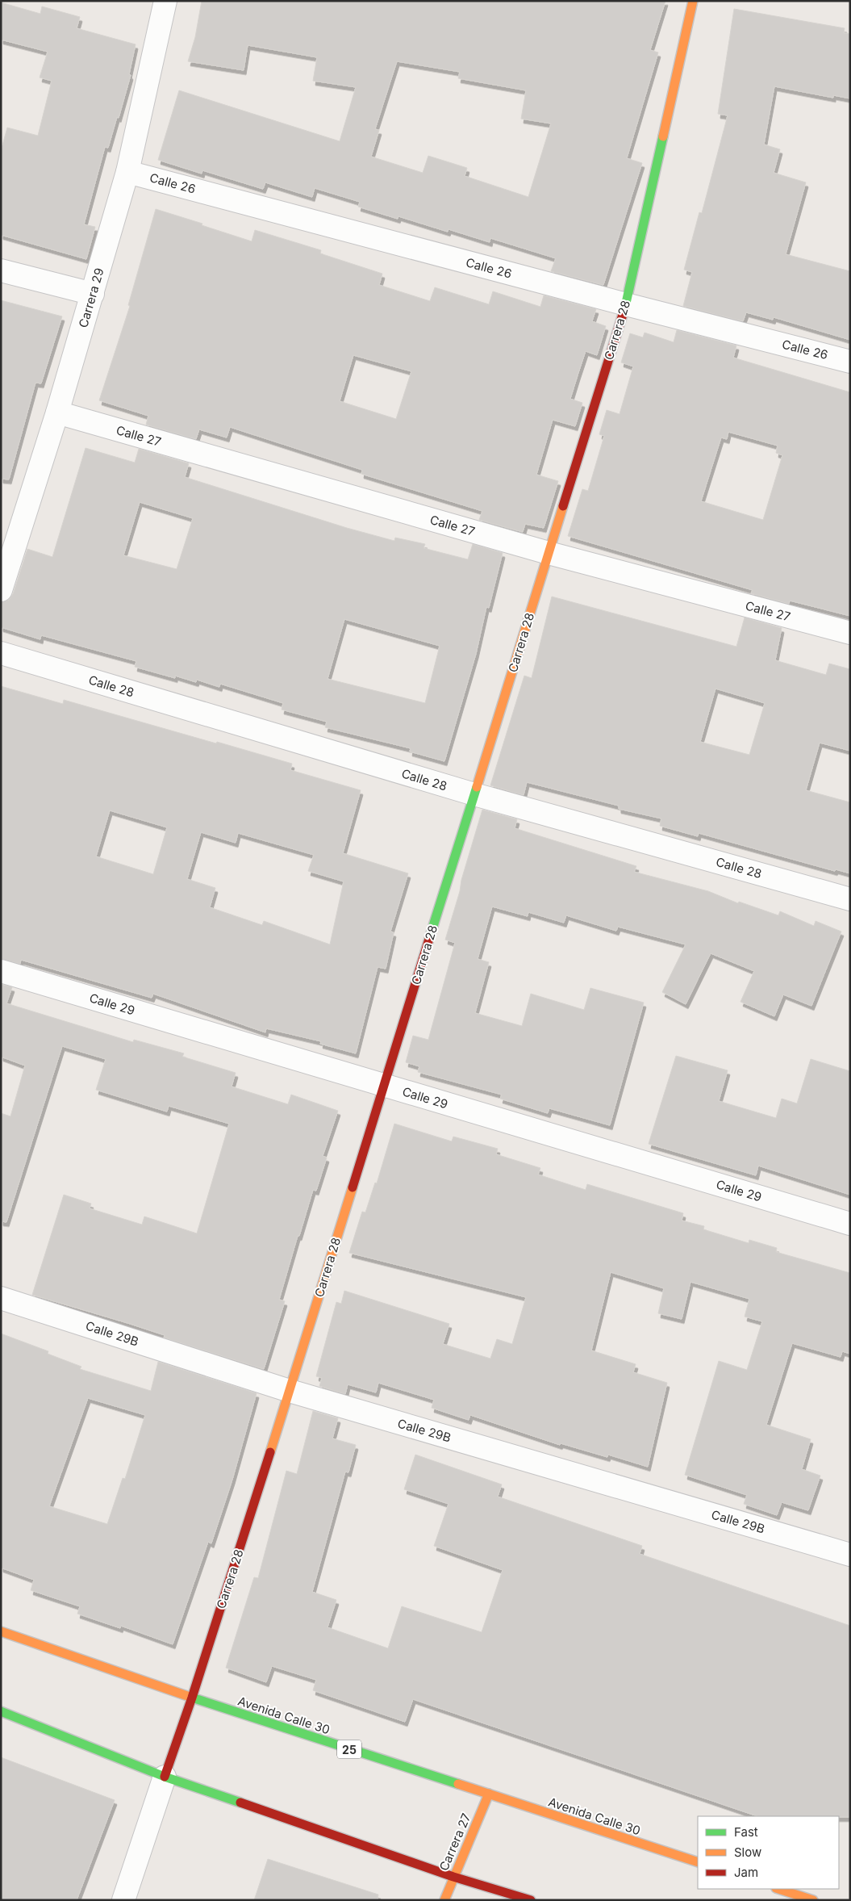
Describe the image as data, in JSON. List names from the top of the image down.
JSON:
{
  "streets": {
    "main road": [
      "Carrera 28",
      "Avenida Calle 30",
      "25",
      "Carrera 27"
    ],
    "street": [
      "Calle 26",
      "Carrera 29",
      "Calle 27",
      "Calle 28",
      "Calle 29",
      "Calle 29B"
    ]
  },
  "crossings": [
    ["Calle 26", "Carrera 29"],
    ["Calle 26", "Carrera 28"],
    ["Carrera 29", "Calle 27"],
    ["Carrera 28", "Calle 27"],
    ["Carrera 28", "Calle 28"],
    ["Carrera 28", "Calle 29"],
    ["Carrera 28", "Calle 29B"],
    ["Carrera 28", "Avenida Calle 30"],
    ["Avenida Calle 30", "Carrera 27"]
  ],
  "legend": ["Fast", "Slow", "Jam"]
}
